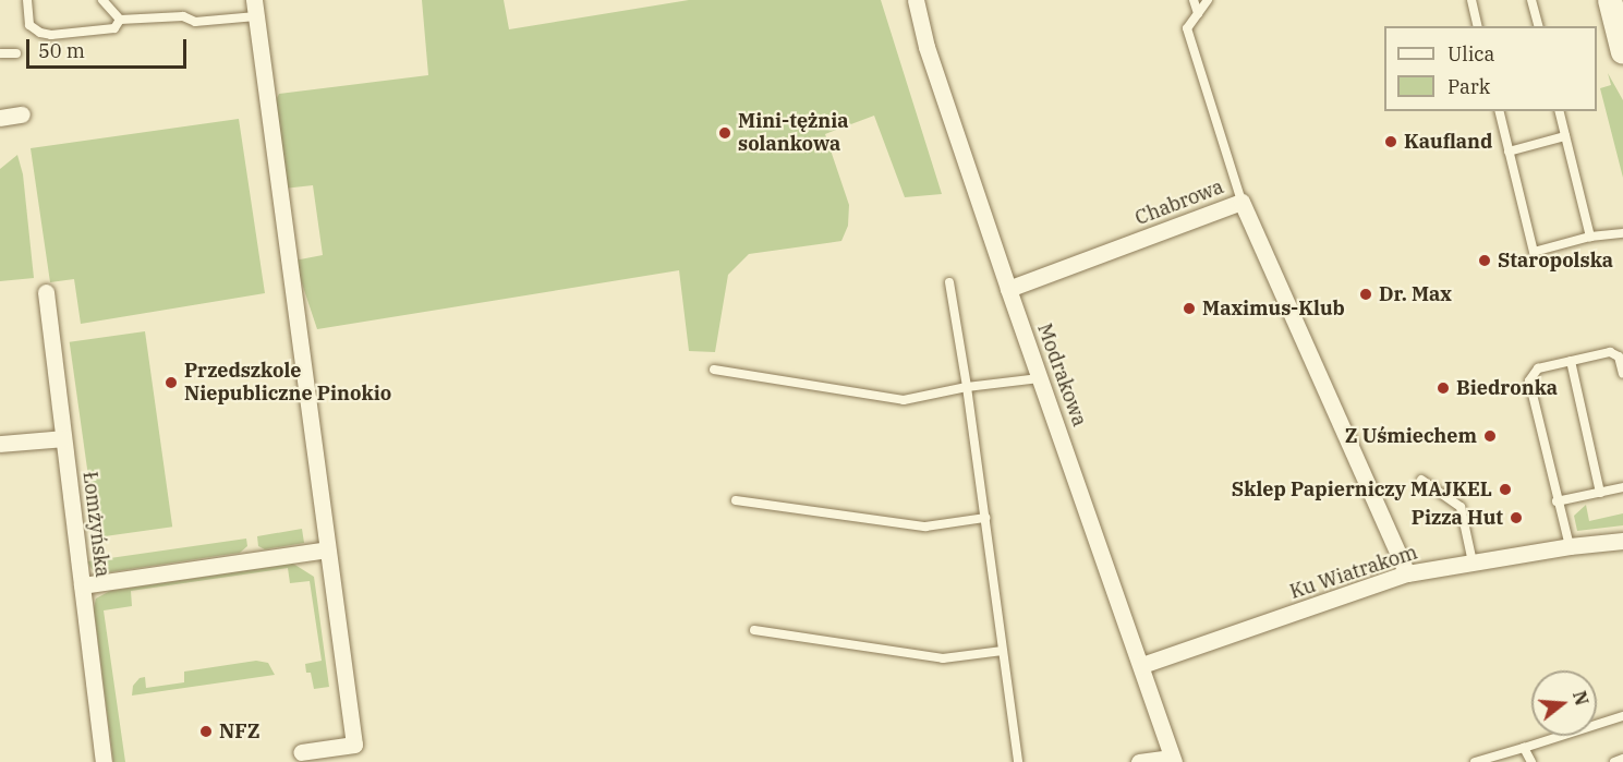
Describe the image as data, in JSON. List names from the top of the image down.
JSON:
{
  "streets": {
    "street": [
      "Chabrowa",
      "Modrakowa",
      "Łomżyńska",
      "Ku Wiatrakom"
    ]
  },
  "crossings": [
    ["Chabrowa", "Modrakowa"],
    ["Chabrowa", "Ku Wiatrakom"],
    ["Modrakowa", "Ku Wiatrakom"]
  ],
  "places": [
    "Mini-tężnia solankowa",
    "Kaufland",
    "Staropolska",
    "Dr. Max",
    "Maximus-Klub",
    "Przedszkole Niepubliczne Pinokio",
    "Biedronka",
    "Z Uśmiechem",
    "Sklep Papierniczy MAJKEL",
    "Pizza Hut",
    "NFZ"
  ],
  "legend": ["Ulica", "Park"],
  "scale_bar": "50 m",
  "north": "right"
}
